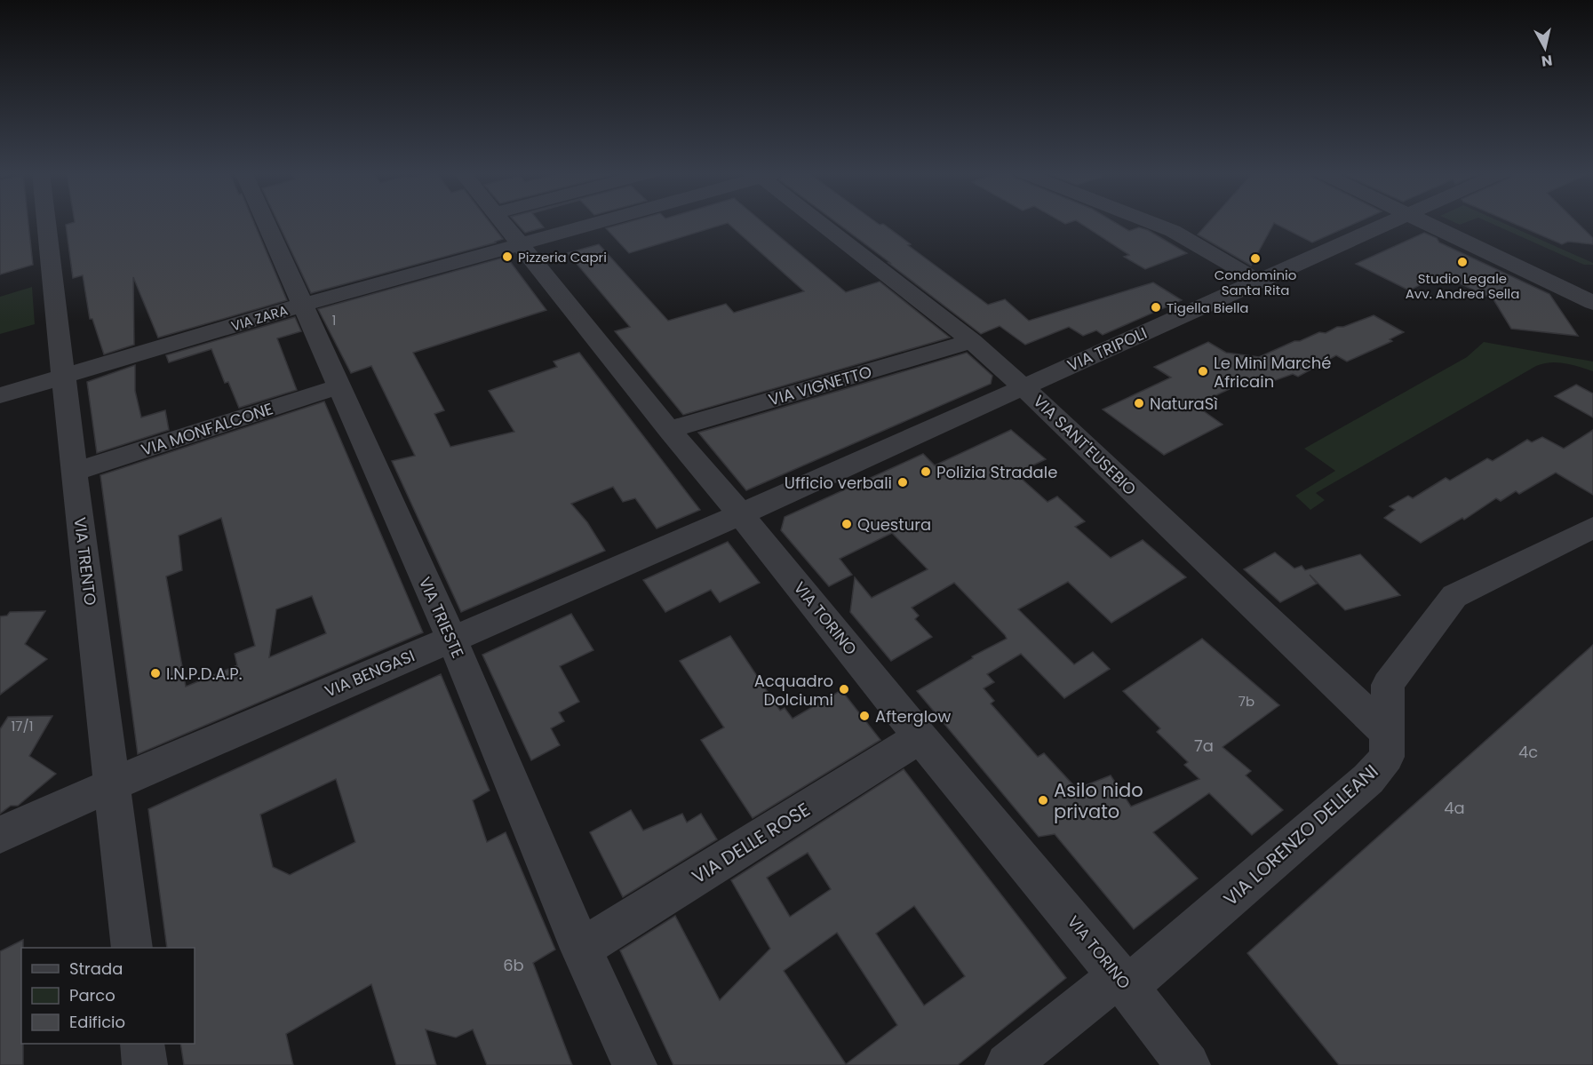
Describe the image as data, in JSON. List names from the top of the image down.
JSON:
{
  "streets": {
    "street": [
      "VIA ZARA",
      "VIA TRIPOLI",
      "VIA VIGNETTO",
      "VIA MONFALCONE",
      "VIA SANT'EUSEBIO",
      "VIA TRENTO",
      "VIA TRIESTE",
      "VIA TORINO",
      "VIA BENGASI",
      "VIA LORENZO DELLEANI",
      "VIA DELLE ROSE"
    ]
  },
  "crossings": [
    ["VIA ZARA", "VIA TRENTO"],
    ["VIA ZARA", "VIA TRIESTE"],
    ["VIA ZARA", "VIA TORINO"],
    ["VIA TRIPOLI", "VIA SANT'EUSEBIO"],
    ["VIA TRIPOLI", "VIA TORINO"],
    ["VIA TRIPOLI", "VIA BENGASI"],
    ["VIA VIGNETTO", "VIA SANT'EUSEBIO"],
    ["VIA VIGNETTO", "VIA TORINO"],
    ["VIA MONFALCONE", "VIA TRENTO"],
    ["VIA MONFALCONE", "VIA TRIESTE"],
    ["VIA SANT'EUSEBIO", "VIA LORENZO DELLEANI"],
    ["VIA TRENTO", "VIA BENGASI"],
    ["VIA TRIESTE", "VIA BENGASI"],
    ["VIA TRIESTE", "VIA DELLE ROSE"],
    ["VIA TORINO", "VIA BENGASI"],
    ["VIA TORINO", "VIA LORENZO DELLEANI"],
    ["VIA TORINO", "VIA DELLE ROSE"]
  ],
  "places": [
    "Pizzeria Capri",
    "Condominio Santa Rita",
    "Studio Legale Avv. Andrea Sella",
    "Tigella Biella",
    "Le Mini Marché Africain",
    "NaturaSì",
    "Polizia Stradale",
    "Ufficio verbali",
    "Questura",
    "I.N.P.D.A.P.",
    "Acquadro Dolciumi",
    "Afterglow",
    "Asilo nido privato"
  ],
  "house_numbers": [
    "1",
    "7b",
    "17/1",
    "7a",
    "4c",
    "4a",
    "6b"
  ],
  "legend": ["Strada", "Parco", "Edificio"],
  "north": "bottom"
}
